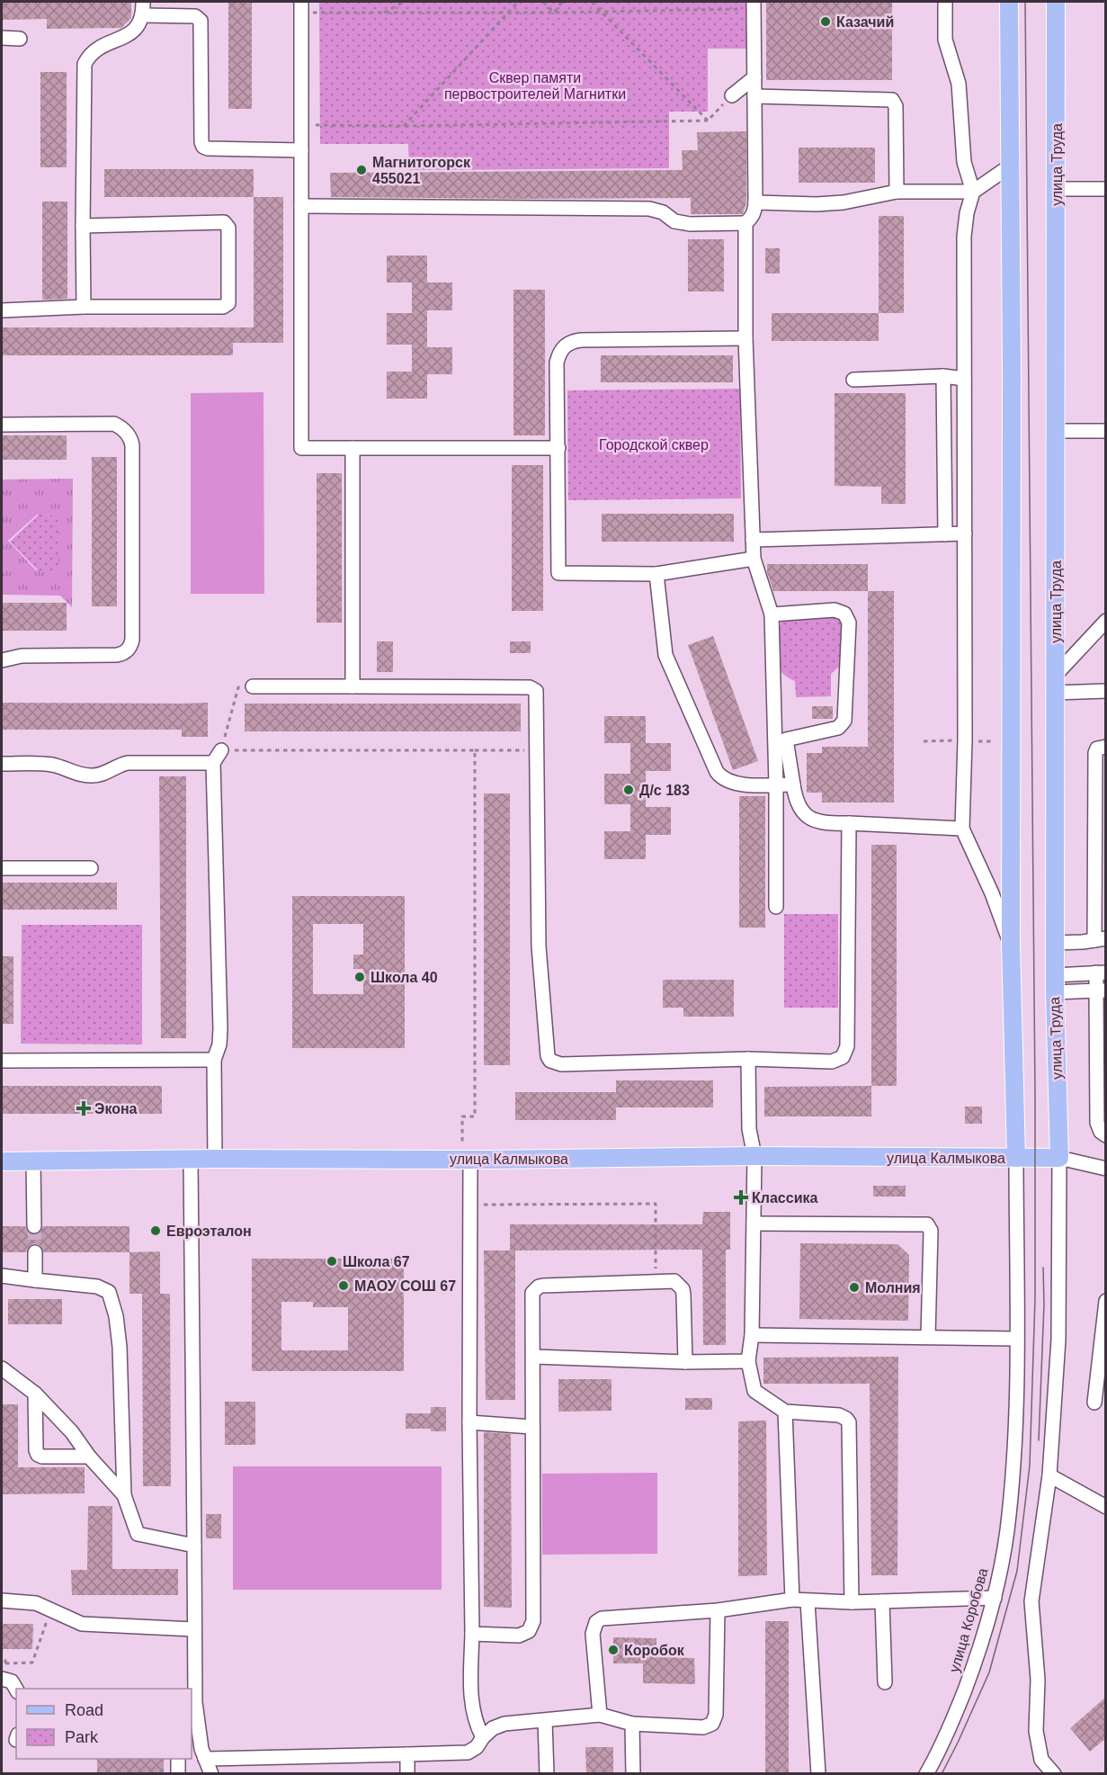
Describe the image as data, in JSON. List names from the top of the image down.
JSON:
{
  "streets": {
    "main road": ["улица Труда", "улица Калмыкова"],
    "street": ["улица Коробова"]
  },
  "parks": ["Сквер памяти первостроителей Магнитки", "Городской сквер"],
  "places": {
    "other": [
      "Казачий",
      "Магнитогорск 455021",
      "Д/с 183",
      "Школа 40",
      "Евроэталон",
      "Школа 67",
      "МАОУ СОШ 67",
      "Молния",
      "Коробок"
    ],
    "health": ["Экона", "Классика"]
  },
  "legend": ["Road", "Park"]
}
